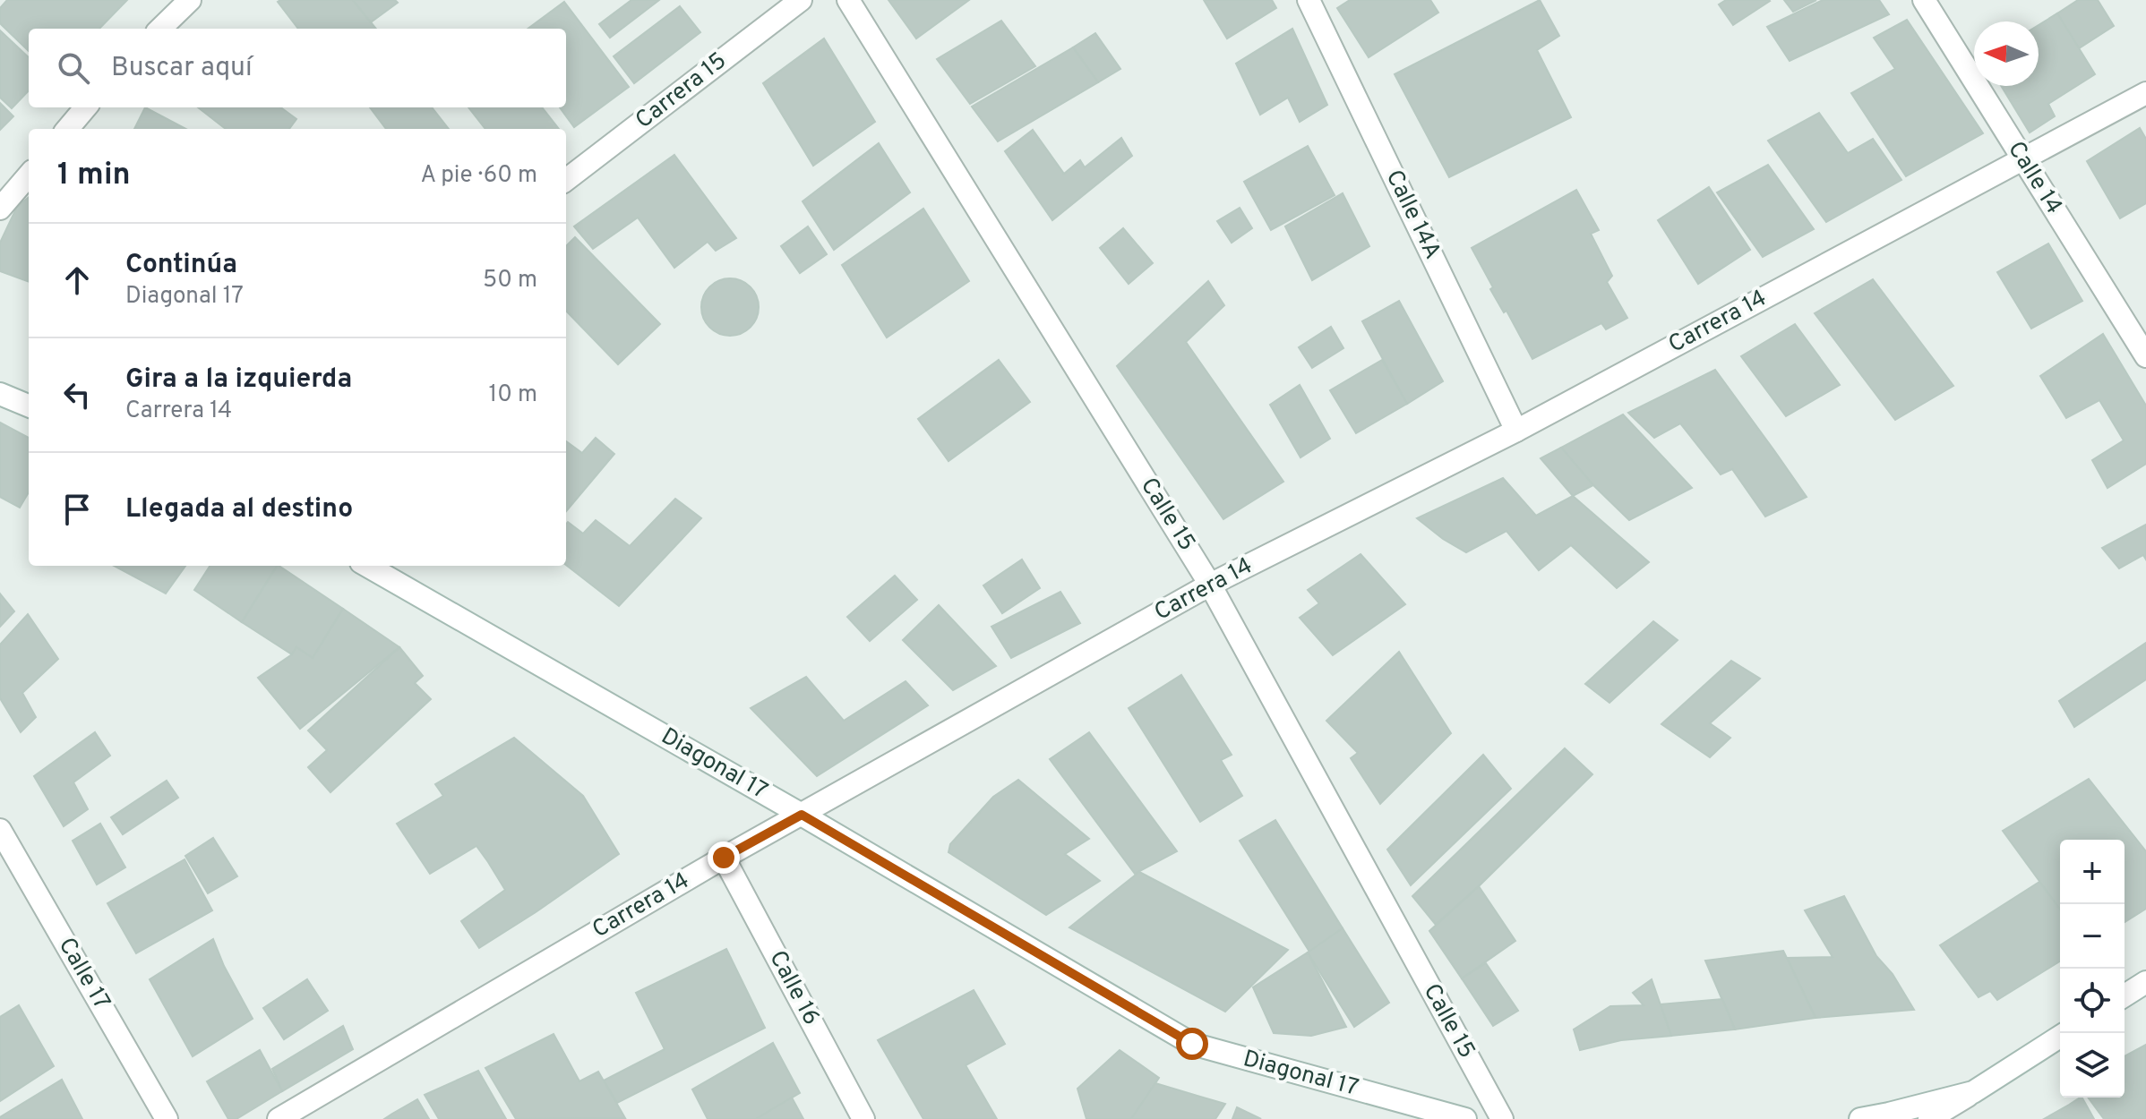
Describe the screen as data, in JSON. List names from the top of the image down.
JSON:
{
  "streets": {
    "street": [
      "Carrera 15",
      "Calle 14",
      "Calle 14A",
      "Carrera 14",
      "Calle 15",
      "Diagonal 17",
      "Calle 17",
      "Calle 16"
    ]
  },
  "crossings": [
    ["Calle 14", "Carrera 14"],
    ["Calle 14A", "Carrera 14"],
    ["Carrera 14", "Calle 15"],
    ["Carrera 14", "Diagonal 17"],
    ["Carrera 14", "Calle 16"]
  ],
  "north": "left",
  "page": {
    "search": "Buscar aquí",
    "heading": ["1 min", "A pie · 60 m"],
    "list": [
      ["Continúa", "Diagonal 17", "50 m"],
      ["Gira a la izquierda", "Carrera 14", "10 m"],
      "Llegada al destino"
    ],
    "map_buttons": ["+", "−"]
  }
}
